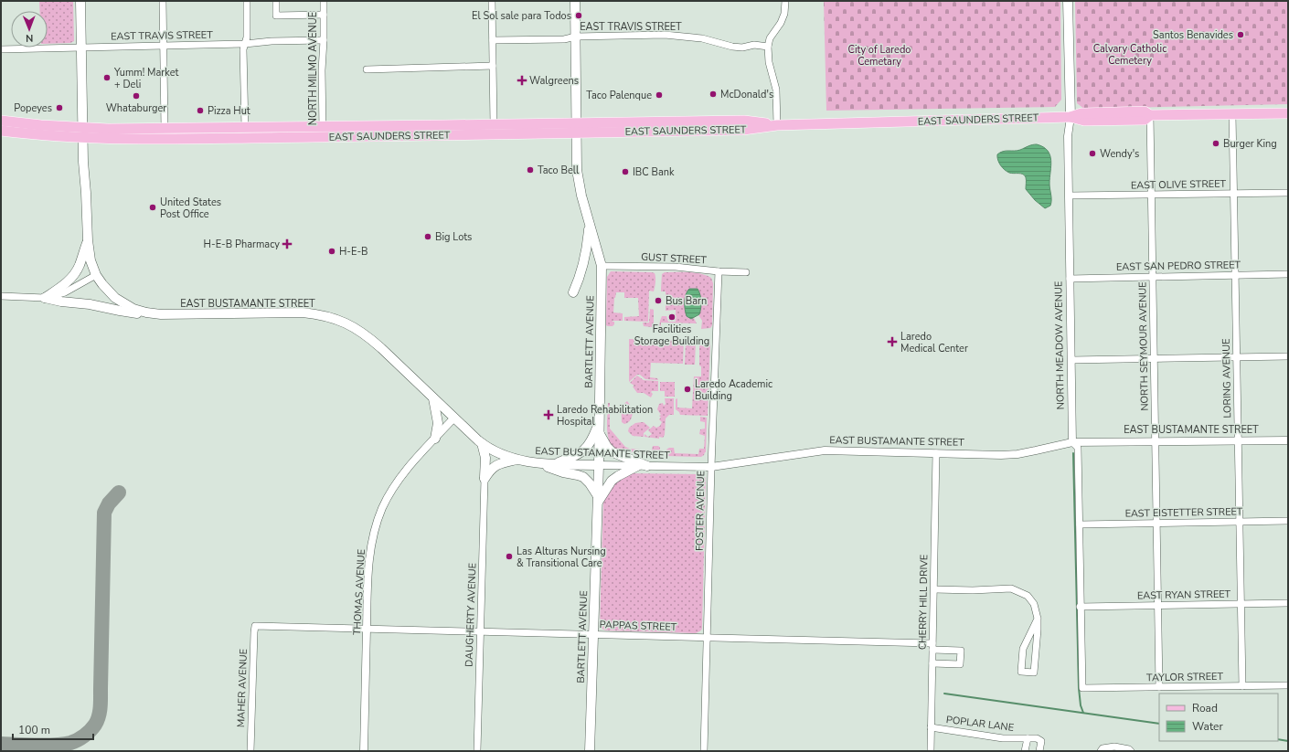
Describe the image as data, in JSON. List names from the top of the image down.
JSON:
{
  "streets": {
    "main road": [
      "EAST SAUNDERS STREET",
      "EAST BUSTAMANTE STREET",
      "BARTLETT AVENUE",
      "NORTH MEADOW AVENUE"
    ],
    "street": [
      "EAST TRAVIS STREET",
      "NORTH MILMO AVENUE",
      "EAST OLIVE STREET",
      "GUST STREET",
      "EAST SAN PEDRO STREET",
      "NORTH SEYMOUR AVENUE",
      "LORING AVENUE",
      "FOSTER AVENUE",
      "EAST EISTETTER STREET",
      "THOMAS AVENUE",
      "EAST RYAN STREET",
      "CHERRY HILL DRIVE",
      "DAUGHERTY AVENUE",
      "PAPPAS STREET",
      "TAYLOR STREET",
      "MAHER AVENUE",
      "POPLAR LANE"
    ]
  },
  "crossings": [
    ["EAST TRAVIS STREET", "NORTH MILMO AVENUE"],
    ["EAST TRAVIS STREET", "EAST BUSTAMANTE STREET"],
    ["EAST TRAVIS STREET", "BARTLETT AVENUE"],
    ["NORTH MILMO AVENUE", "EAST SAUNDERS STREET"],
    ["EAST SAUNDERS STREET", "EAST BUSTAMANTE STREET"],
    ["EAST SAUNDERS STREET", "BARTLETT AVENUE"],
    ["EAST SAUNDERS STREET", "NORTH MEADOW AVENUE"],
    ["EAST SAUNDERS STREET", "NORTH SEYMOUR AVENUE"],
    ["EAST SAUNDERS STREET", "LORING AVENUE"],
    ["EAST OLIVE STREET", "NORTH MEADOW AVENUE"],
    ["EAST OLIVE STREET", "NORTH SEYMOUR AVENUE"],
    ["EAST OLIVE STREET", "LORING AVENUE"],
    ["GUST STREET", "BARTLETT AVENUE"],
    ["GUST STREET", "FOSTER AVENUE"],
    ["EAST SAN PEDRO STREET", "NORTH MEADOW AVENUE"],
    ["EAST SAN PEDRO STREET", "NORTH SEYMOUR AVENUE"],
    ["EAST SAN PEDRO STREET", "LORING AVENUE"],
    ["EAST BUSTAMANTE STREET", "BARTLETT AVENUE"],
    ["EAST BUSTAMANTE STREET", "NORTH MEADOW AVENUE"],
    ["EAST BUSTAMANTE STREET", "NORTH SEYMOUR AVENUE"],
    ["EAST BUSTAMANTE STREET", "LORING AVENUE"],
    ["EAST BUSTAMANTE STREET", "FOSTER AVENUE"],
    ["EAST BUSTAMANTE STREET", "THOMAS AVENUE"],
    ["EAST BUSTAMANTE STREET", "CHERRY HILL DRIVE"],
    ["BARTLETT AVENUE", "PAPPAS STREET"],
    ["NORTH MEADOW AVENUE", "EAST EISTETTER STREET"],
    ["NORTH MEADOW AVENUE", "EAST RYAN STREET"],
    ["NORTH MEADOW AVENUE", "TAYLOR STREET"],
    ["NORTH SEYMOUR AVENUE", "EAST EISTETTER STREET"],
    ["NORTH SEYMOUR AVENUE", "EAST RYAN STREET"],
    ["NORTH SEYMOUR AVENUE", "TAYLOR STREET"],
    ["LORING AVENUE", "EAST EISTETTER STREET"],
    ["LORING AVENUE", "EAST RYAN STREET"],
    ["LORING AVENUE", "TAYLOR STREET"],
    ["FOSTER AVENUE", "PAPPAS STREET"],
    ["THOMAS AVENUE", "PAPPAS STREET"],
    ["CHERRY HILL DRIVE", "PAPPAS STREET"],
    ["CHERRY HILL DRIVE", "POPLAR LANE"],
    ["DAUGHERTY AVENUE", "PAPPAS STREET"],
    ["PAPPAS STREET", "MAHER AVENUE"]
  ],
  "parks": ["Calvary Catholic Cemetery", "City of Laredo Cemetary"],
  "places": {
    "other": [
      "El Sol sale para Todos",
      "Santos Benavides",
      "Yumm! Market + Deli",
      "McDonald's",
      "Taco Palenque",
      "Whataburger",
      "Popeyes",
      "Pizza Hut",
      "Burger King",
      "Wendy's",
      "Taco Bell",
      "IBC Bank",
      "United States Post Office",
      "Big Lots",
      "H-E-B",
      "Bus Barn",
      "Facilities Storage Building",
      "Laredo Academic Building",
      "Las Alturas Nursing & Transitional Care"
    ],
    "health": [
      "Walgreens",
      "H-E-B Pharmacy",
      "Laredo Medical Center",
      "Laredo Rehabilitation Hospital"
    ]
  },
  "legend": ["Road", "Water"],
  "scale_bar": "100 m",
  "north": "bottom"
}
